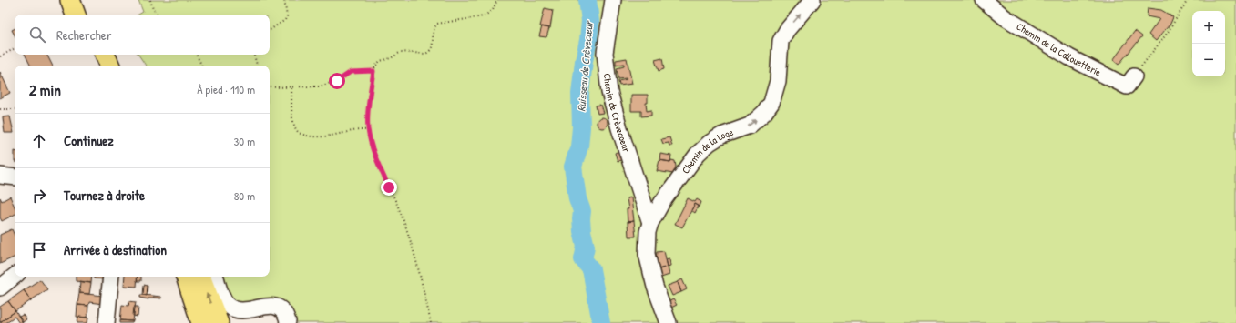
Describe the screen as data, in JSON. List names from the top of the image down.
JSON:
{
  "streets": {
    "street": ["Chemin de la Callouetterie", "Chemin de Crèvecoeur", "Chemin de la Loge"]
  },
  "crossings": [
    ["Chemin de Crèvecoeur", "Chemin de la Loge"]
  ],
  "one_way": ["Chemin de la Loge"],
  "water": ["Ruisseau de Crèvecœur"],
  "page": {
    "map_buttons": ["+", "−"],
    "search": "Rechercher",
    "heading": ["2 min", "À pied · 110 m"],
    "list": [
      ["Continuez", "30 m"],
      ["Tournez à droite", "80 m"],
      "Arrivée à destination"
    ]
  }
}
